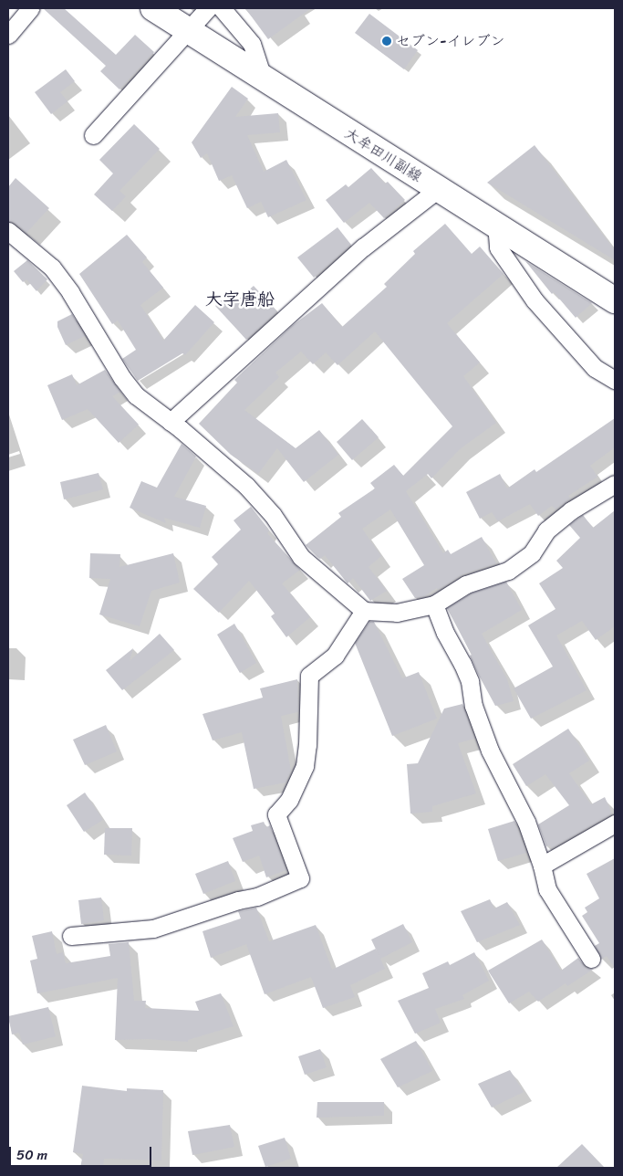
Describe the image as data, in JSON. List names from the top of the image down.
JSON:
{
  "streets": {
    "main road": ["大牟田川副線"]
  },
  "districts": ["大字唐船"],
  "places": ["セブン-イレブン"],
  "scale_bar": "50 m"
}
